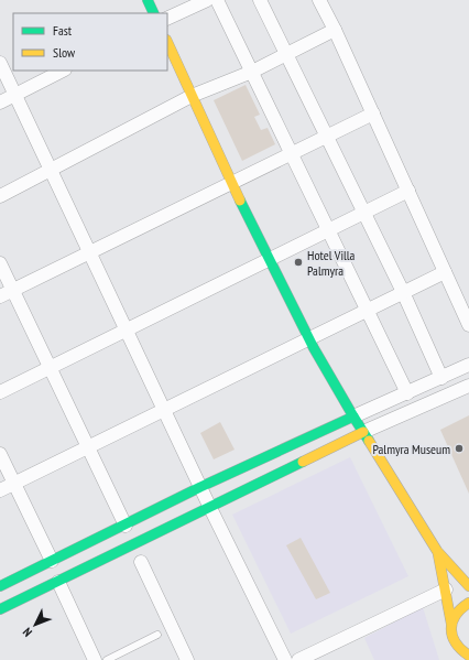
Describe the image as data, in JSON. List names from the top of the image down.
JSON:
{
  "places": ["Hotel Villa Palmyra", "Palmyra Museum"],
  "legend": ["Fast", "Slow"],
  "north": "bottom left"
}
